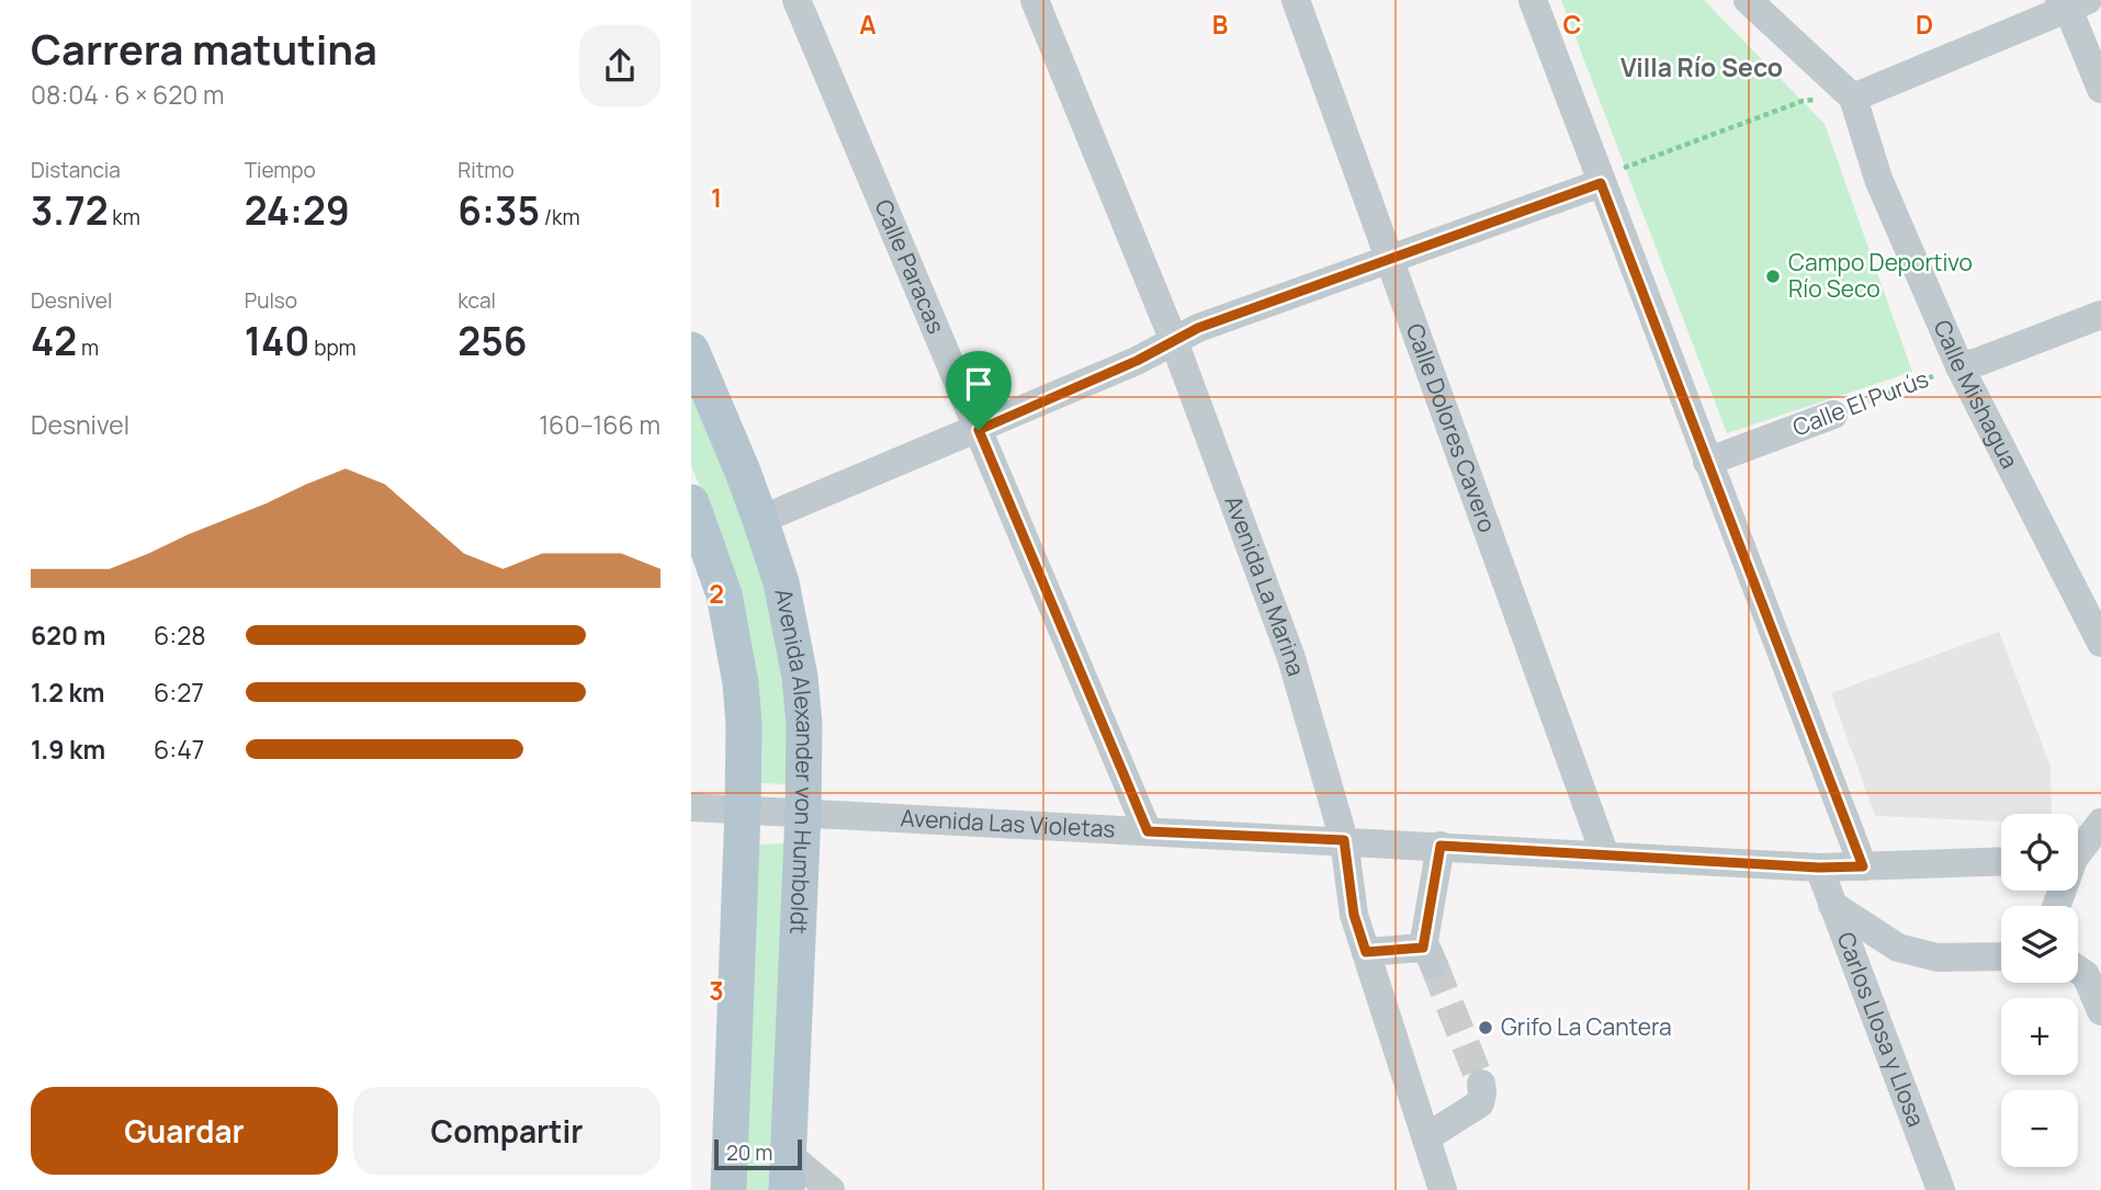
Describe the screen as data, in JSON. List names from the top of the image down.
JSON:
{
  "streets": {
    "main road": ["Avenida Alexander von Humboldt"],
    "street": [
      "Calle Paracas",
      "Calle Mishagua",
      "Calle El Purús",
      "Calle Dolores Cavero",
      "Avenida La Marina",
      "Avenida Las Violetas",
      "Carlos Llosa y Llosa"
    ]
  },
  "crossings": [
    ["Calle Paracas", "Avenida Las Violetas"],
    ["Calle Mishagua", "Calle El Purús"],
    ["Calle Dolores Cavero", "Avenida Las Violetas"],
    ["Avenida La Marina", "Avenida Las Violetas"],
    ["Avenida Alexander von Humboldt", "Avenida Las Violetas"],
    ["Avenida Las Violetas", "Carlos Llosa y Llosa"]
  ],
  "districts": ["Villa Río Seco"],
  "places": ["Campo Deportivo Río Seco", "Grifo La Cantera"],
  "scale_bar": "20 m",
  "page": {
    "heading": ["Carrera matutina", "08:04 · 6 × 620 m"],
    "stats": [
      ["Distancia", "3.72 km"],
      ["Tiempo", "24:29"],
      ["Ritmo", "6:35 /km"],
      ["Desnivel", "42 m"],
      ["Pulso", "140 bpm"],
      ["kcal", "256"]
    ],
    "chart": ["Desnivel", "160–166 m"],
    "list": [
      {
        "name": "620 m",
        "note": "6:28"
      },
      {
        "name": "1.2 km",
        "note": "6:27"
      },
      {
        "name": "1.9 km",
        "note": "6:47"
      }
    ],
    "map_buttons": ["+", "−"],
    "buttons": ["Guardar", "Compartir"],
    "scale": "20 m"
  },
  "grid": {
    "columns": [
      "A",
      "B",
      "C",
      "D"
    ],
    "rows": ["1", "2", "3"]
  }
}
